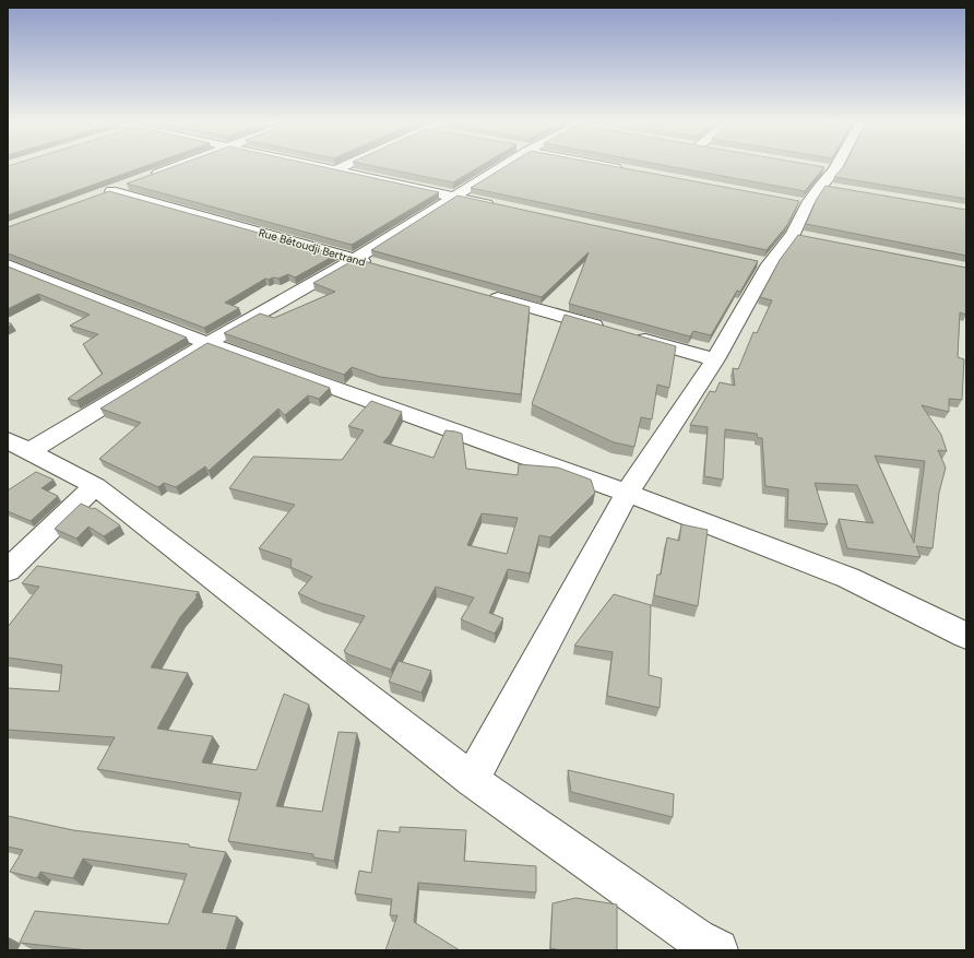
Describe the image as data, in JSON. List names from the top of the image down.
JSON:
{
  "streets": {
    "street": ["Rue Bétoudji Bertrand"]
  }
}
